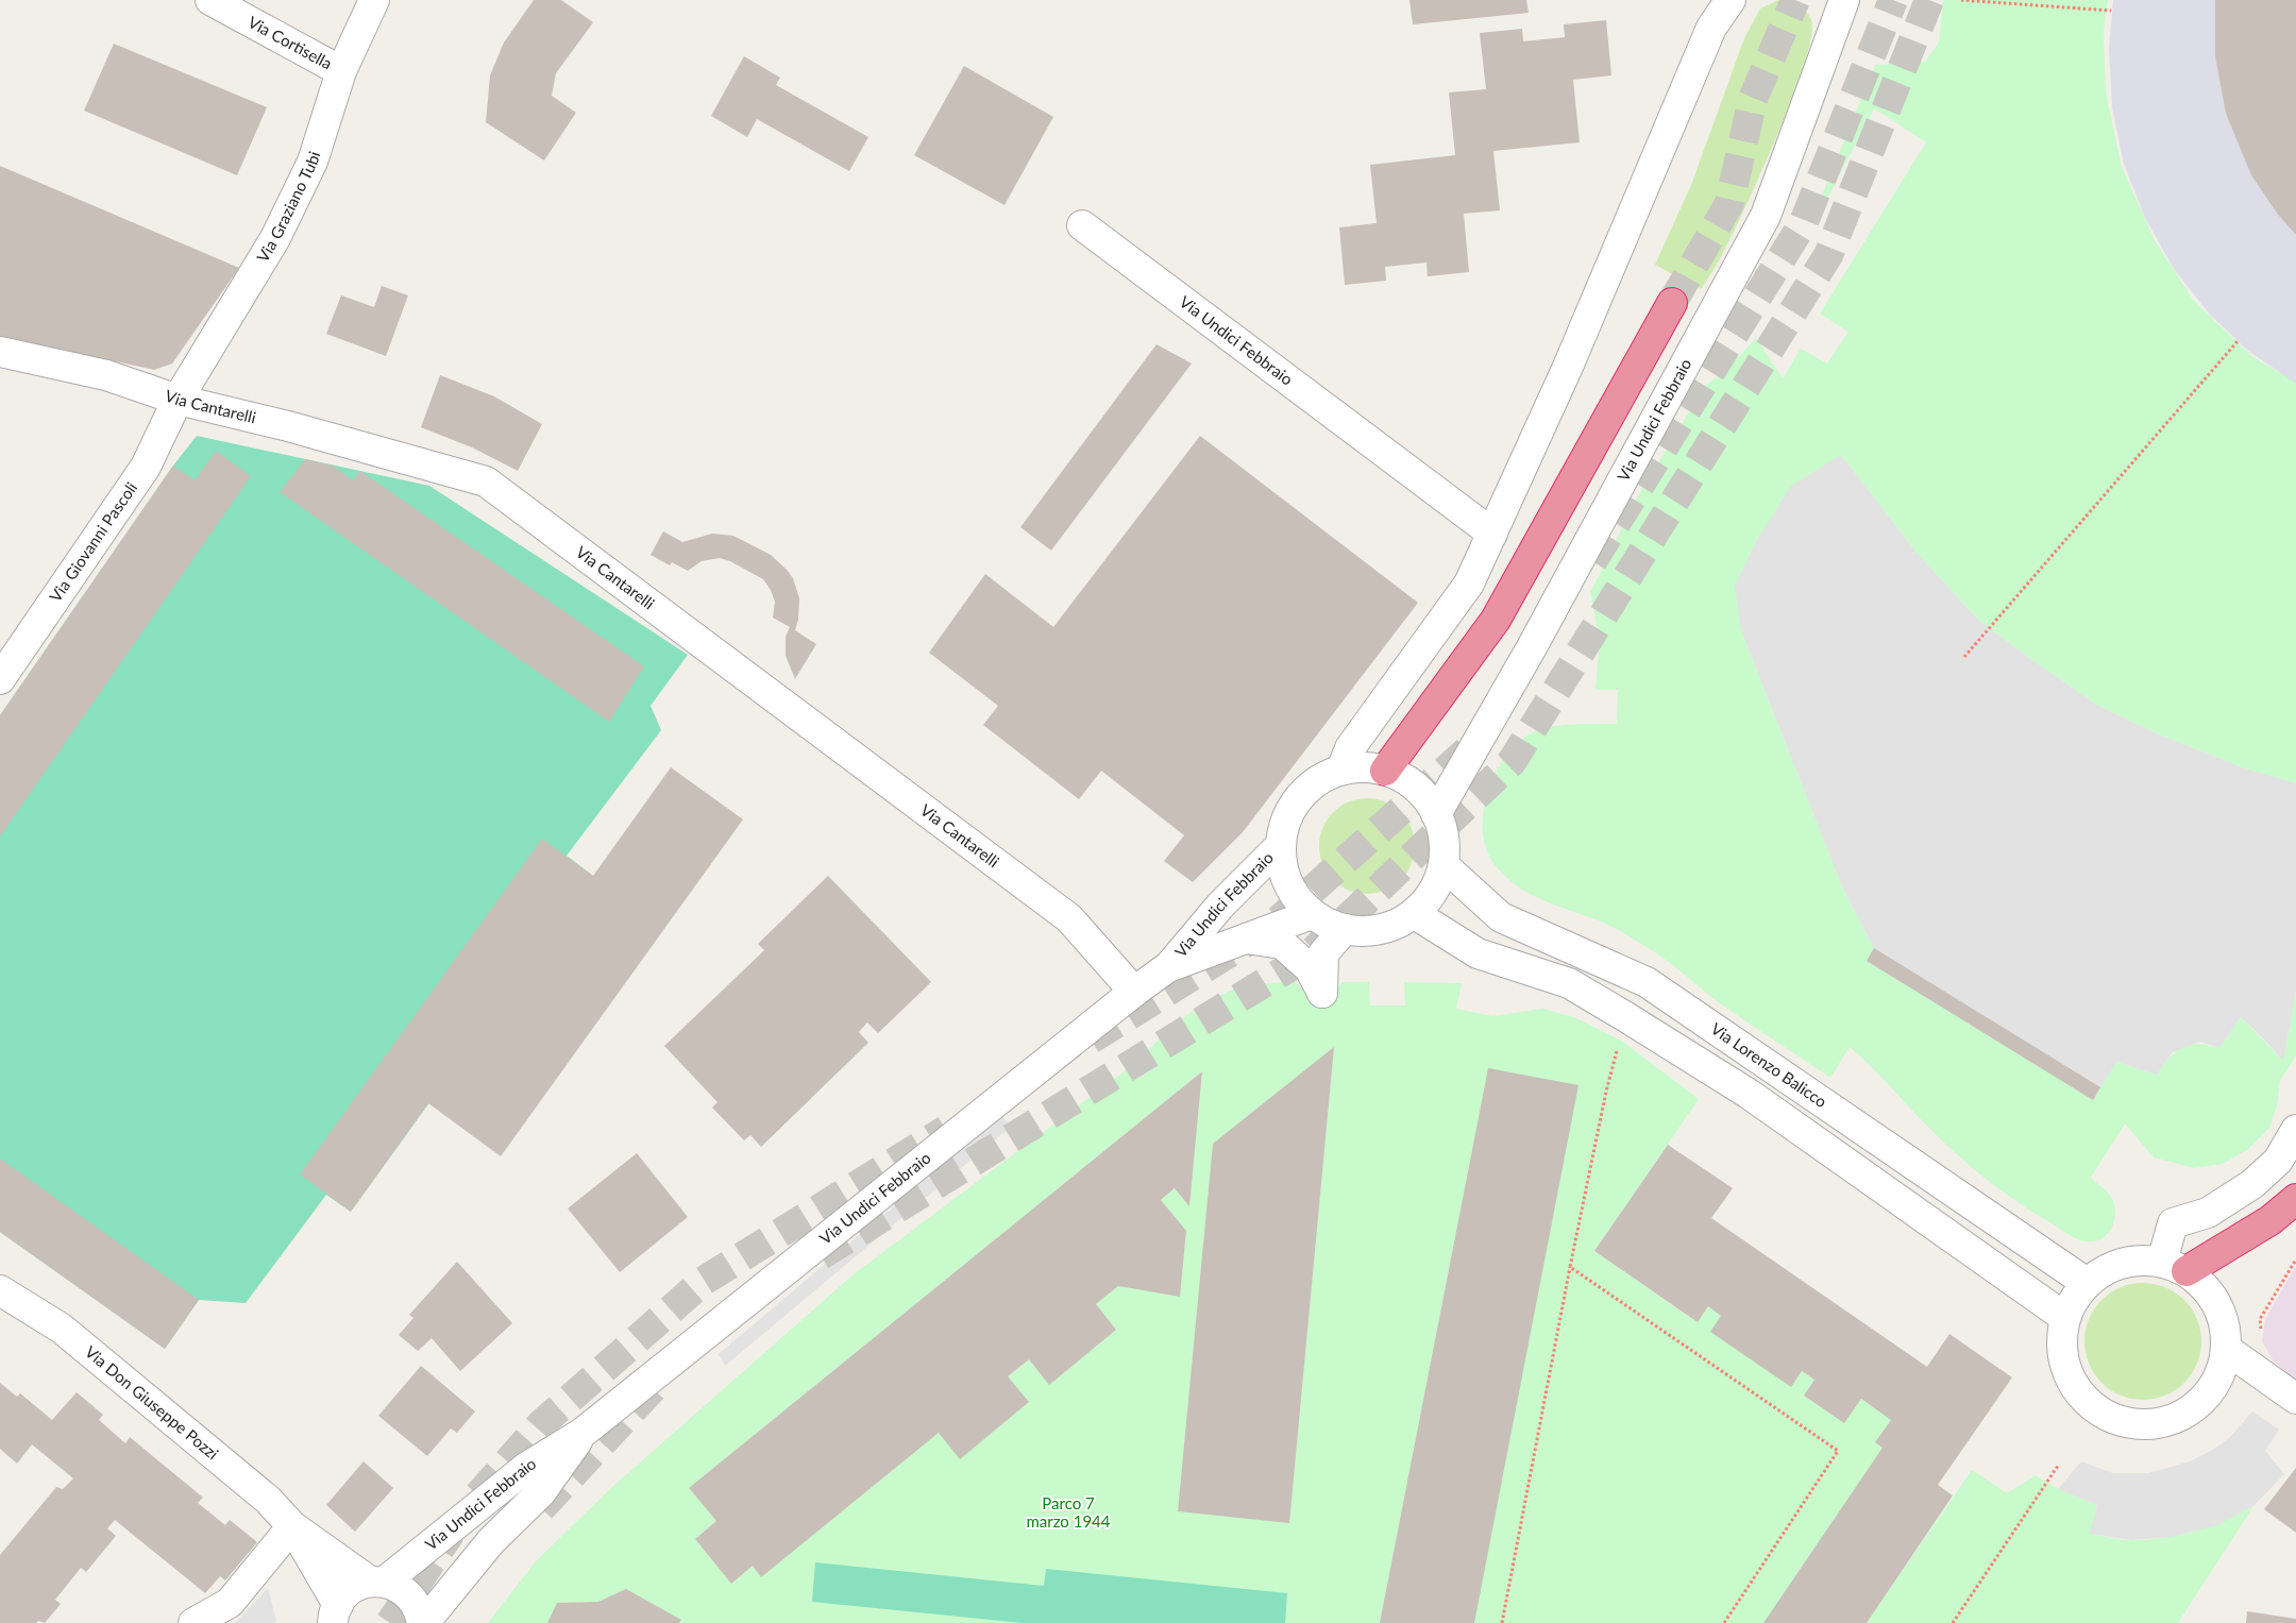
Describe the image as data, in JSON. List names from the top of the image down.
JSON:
{
  "streets": {
    "street": [
      "Via Cortisella",
      "Via Graziano Tubi",
      "Via Undici Febbraio",
      "Via Cantarelli",
      "Via Giovanni Pascoli",
      "Via Lorenzo Balicco",
      "Via Don Giuseppe Pozzi"
    ]
  },
  "crossings": [
    ["Via Cortisella", "Via Graziano Tubi"],
    ["Via Graziano Tubi", "Via Cantarelli"],
    ["Via Graziano Tubi", "Via Giovanni Pascoli"],
    ["Via Undici Febbraio", "Via Cantarelli"],
    ["Via Undici Febbraio", "Via Lorenzo Balicco"],
    ["Via Undici Febbraio", "Via Don Giuseppe Pozzi"],
    ["Via Cantarelli", "Via Giovanni Pascoli"]
  ],
  "parks": ["Parco 7 marzo 1944"]
}
